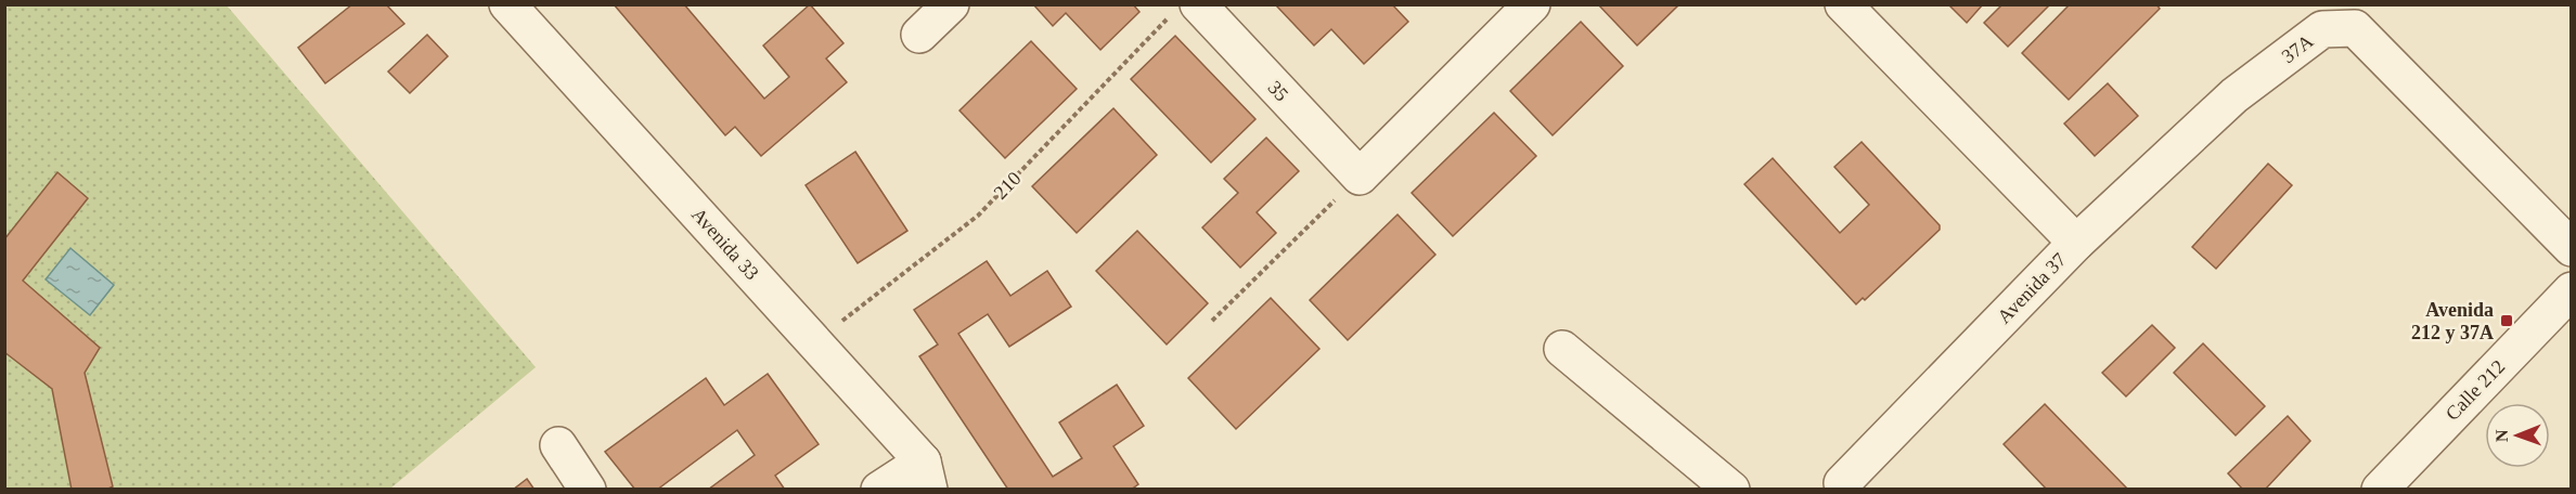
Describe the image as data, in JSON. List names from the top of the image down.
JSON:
{
  "streets": {
    "street": [
      "37A",
      "35",
      "Avenida 33",
      "Avenida 37",
      "Calle 212"
    ],
    "path": ["210"]
  },
  "crossings": [
    ["37A", "Avenida 37"],
    ["35", "210"],
    ["210", "Avenida 33"]
  ],
  "places": {
    "transit": ["Avenida 212 y 37A"]
  },
  "north": "left"
}
